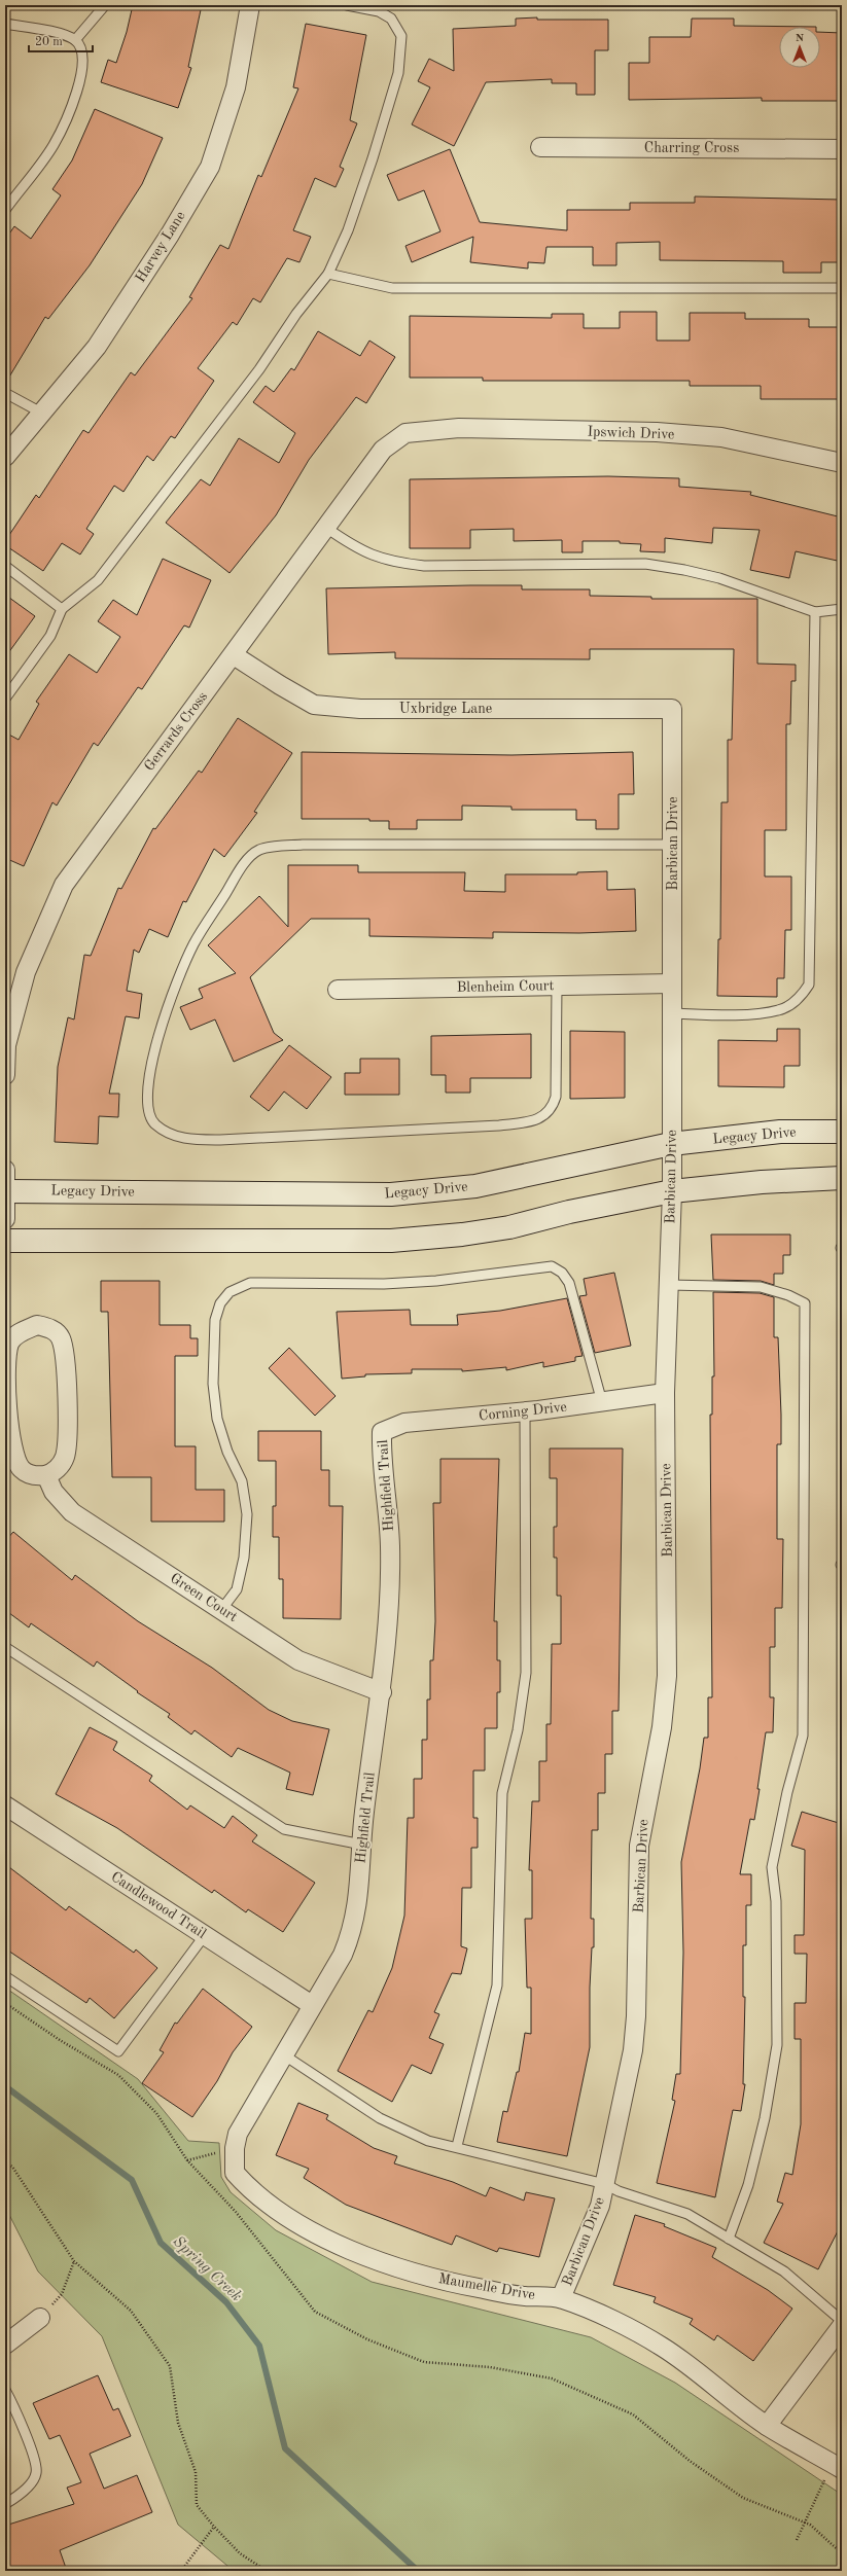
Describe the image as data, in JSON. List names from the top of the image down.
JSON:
{
  "streets": {
    "main road": ["Legacy Drive"],
    "street": [
      "Charring Cross",
      "Harvey Lane",
      "Ipswich Drive",
      "Uxbridge Lane",
      "Gerrards Cross",
      "Barbican Drive",
      "Blenheim Court",
      "Corning Drive",
      "Highfield Trail",
      "Green Court",
      "Candlewood Trail",
      "Maumelle Drive"
    ]
  },
  "crossings": [
    ["Ipswich Drive", "Gerrards Cross"],
    ["Uxbridge Lane", "Gerrards Cross"],
    ["Uxbridge Lane", "Barbican Drive"],
    ["Barbican Drive", "Blenheim Court"],
    ["Barbican Drive", "Legacy Drive"],
    ["Barbican Drive", "Corning Drive"],
    ["Barbican Drive", "Maumelle Drive"],
    ["Corning Drive", "Highfield Trail"],
    ["Highfield Trail", "Green Court"],
    ["Highfield Trail", "Candlewood Trail"],
    ["Highfield Trail", "Maumelle Drive"]
  ],
  "water": ["Spring Creek"],
  "scale_bar": "20 m",
  "north": "top"
}
